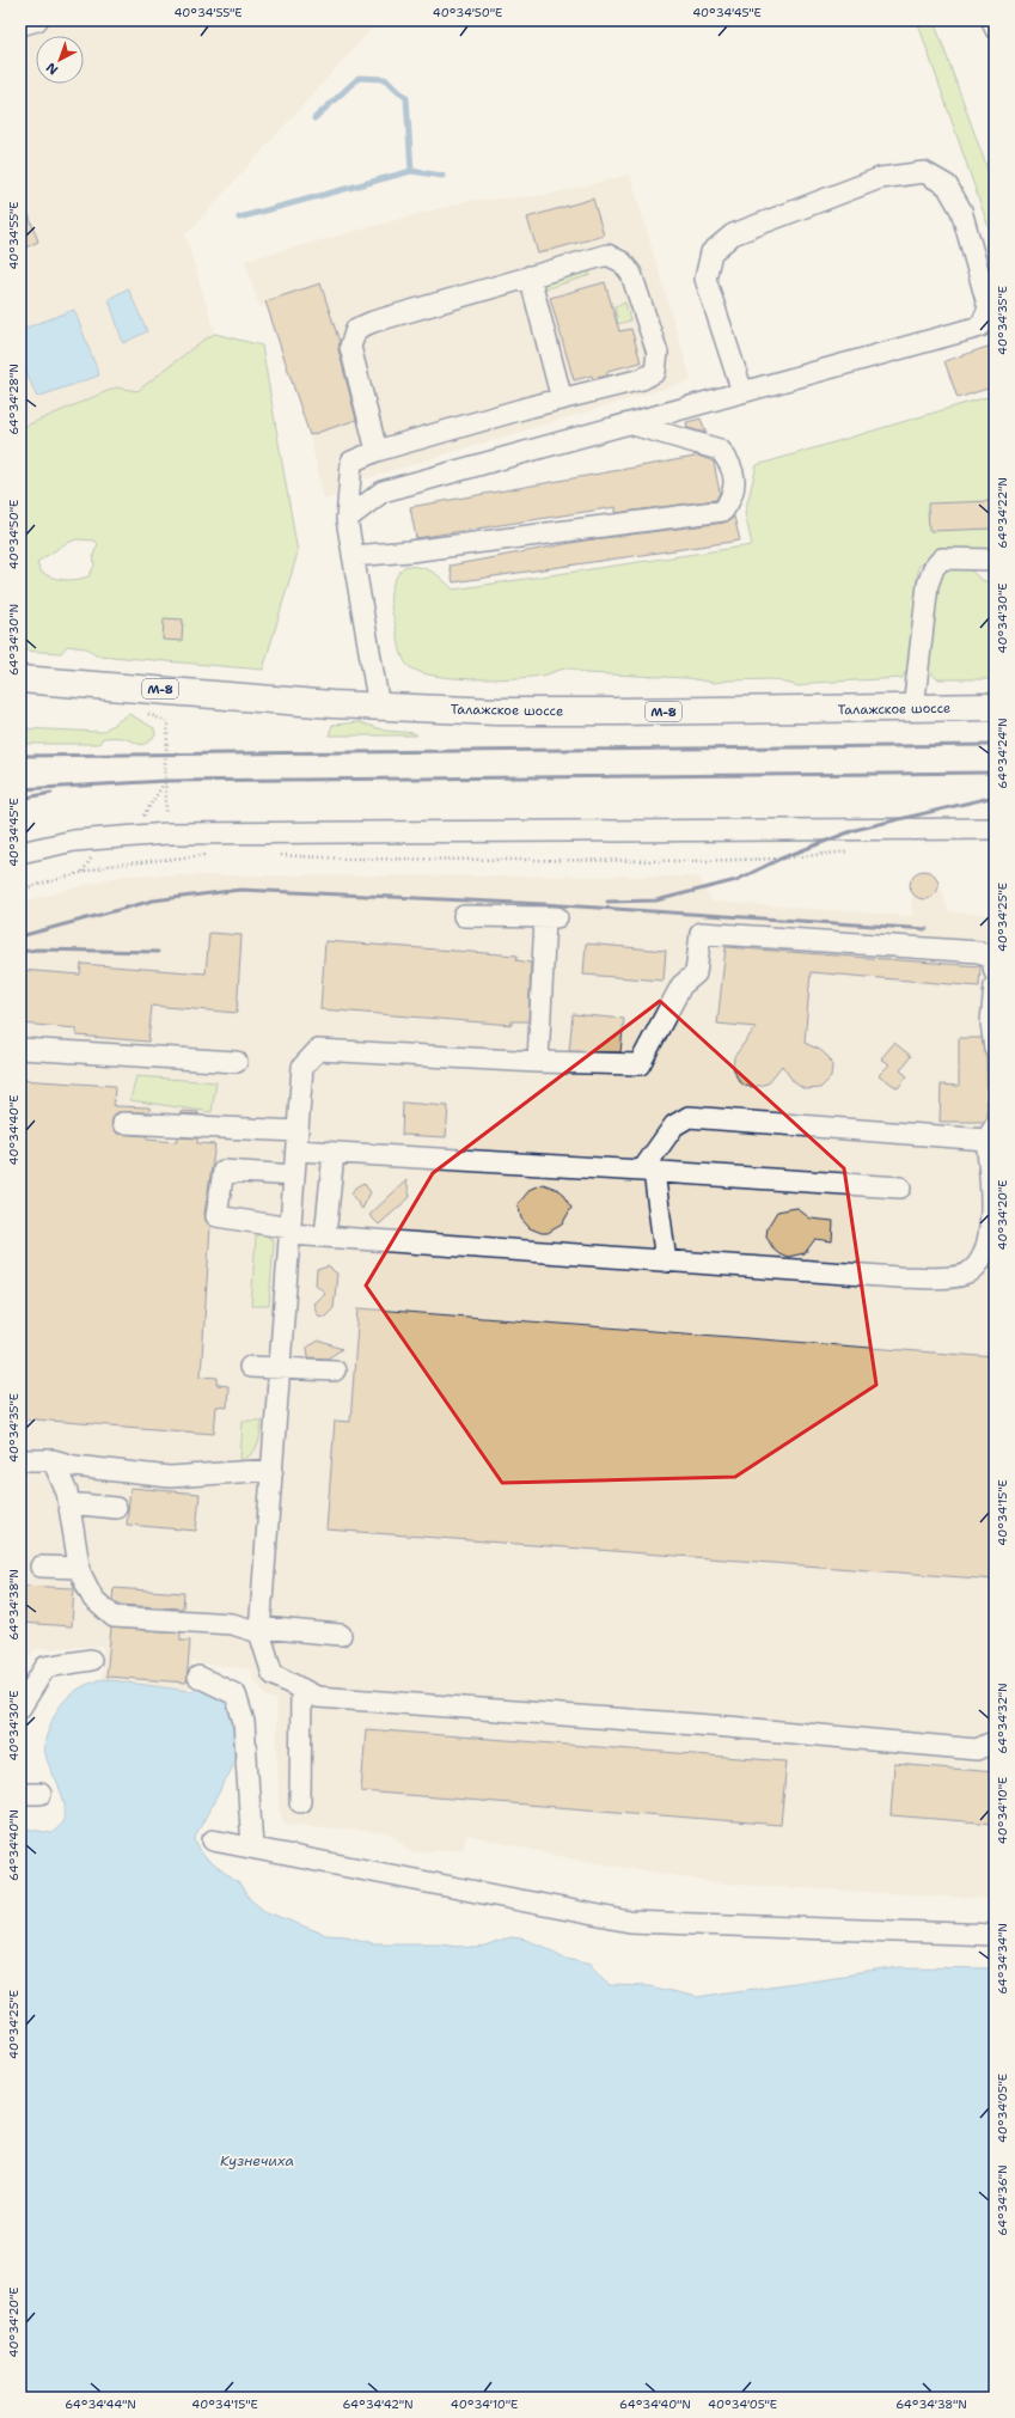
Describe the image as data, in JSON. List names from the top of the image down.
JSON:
{
  "streets": {
    "main road": ["М-8", "Талажское шоссе"]
  },
  "water": ["Кузнечиха"],
  "north": "bottom left",
  "coordinates": [
    "40°34'55\"E",
    "40°34'50\"E",
    "40°34'45\"E",
    "40°34'35\"E",
    "64°34'28\"N",
    "64°34'22\"N",
    "40°34'30\"E",
    "64°34'30\"N",
    "64°34'24\"N",
    "40°34'25\"E",
    "40°34'40\"E",
    "40°34'20\"E",
    "40°34'15\"E",
    "64°34'38\"N",
    "64°34'32\"N",
    "40°34'10\"E",
    "64°34'40\"N",
    "64°34'34\"N",
    "40°34'05\"E",
    "64°34'36\"N",
    "64°34'44\"N",
    "64°34'42\"N"
  ]
}
